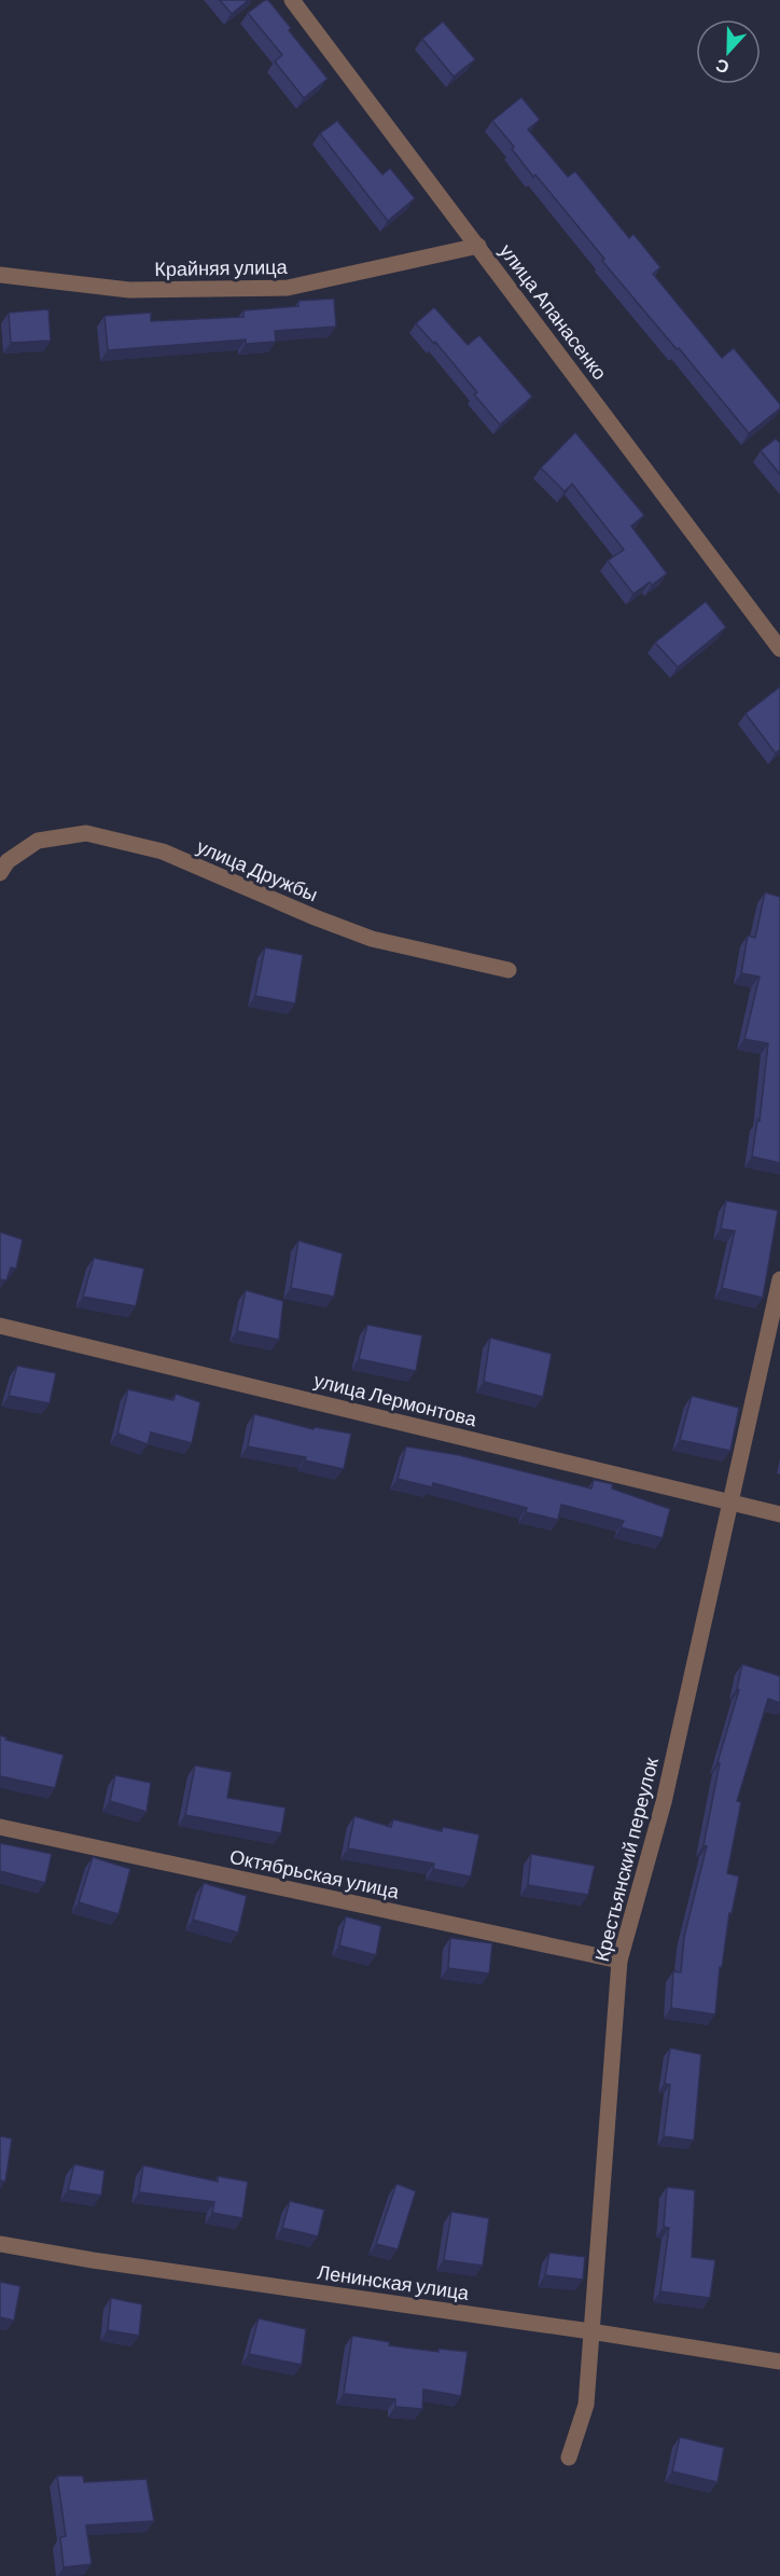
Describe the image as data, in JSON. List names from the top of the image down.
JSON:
{
  "streets": {
    "street": [
      "Крайняя улица",
      "улица Апанасенко",
      "улица Дружбы",
      "улица Лермонтова",
      "Крестьянский переулок",
      "Октябрьская улица",
      "Ленинская улица"
    ]
  },
  "crossings": [
    ["Крайняя улица", "улица Апанасенко"],
    ["улица Лермонтова", "Крестьянский переулок"],
    ["Крестьянский переулок", "Октябрьская улица"],
    ["Крестьянский переулок", "Ленинская улица"]
  ],
  "north": "bottom"
}
